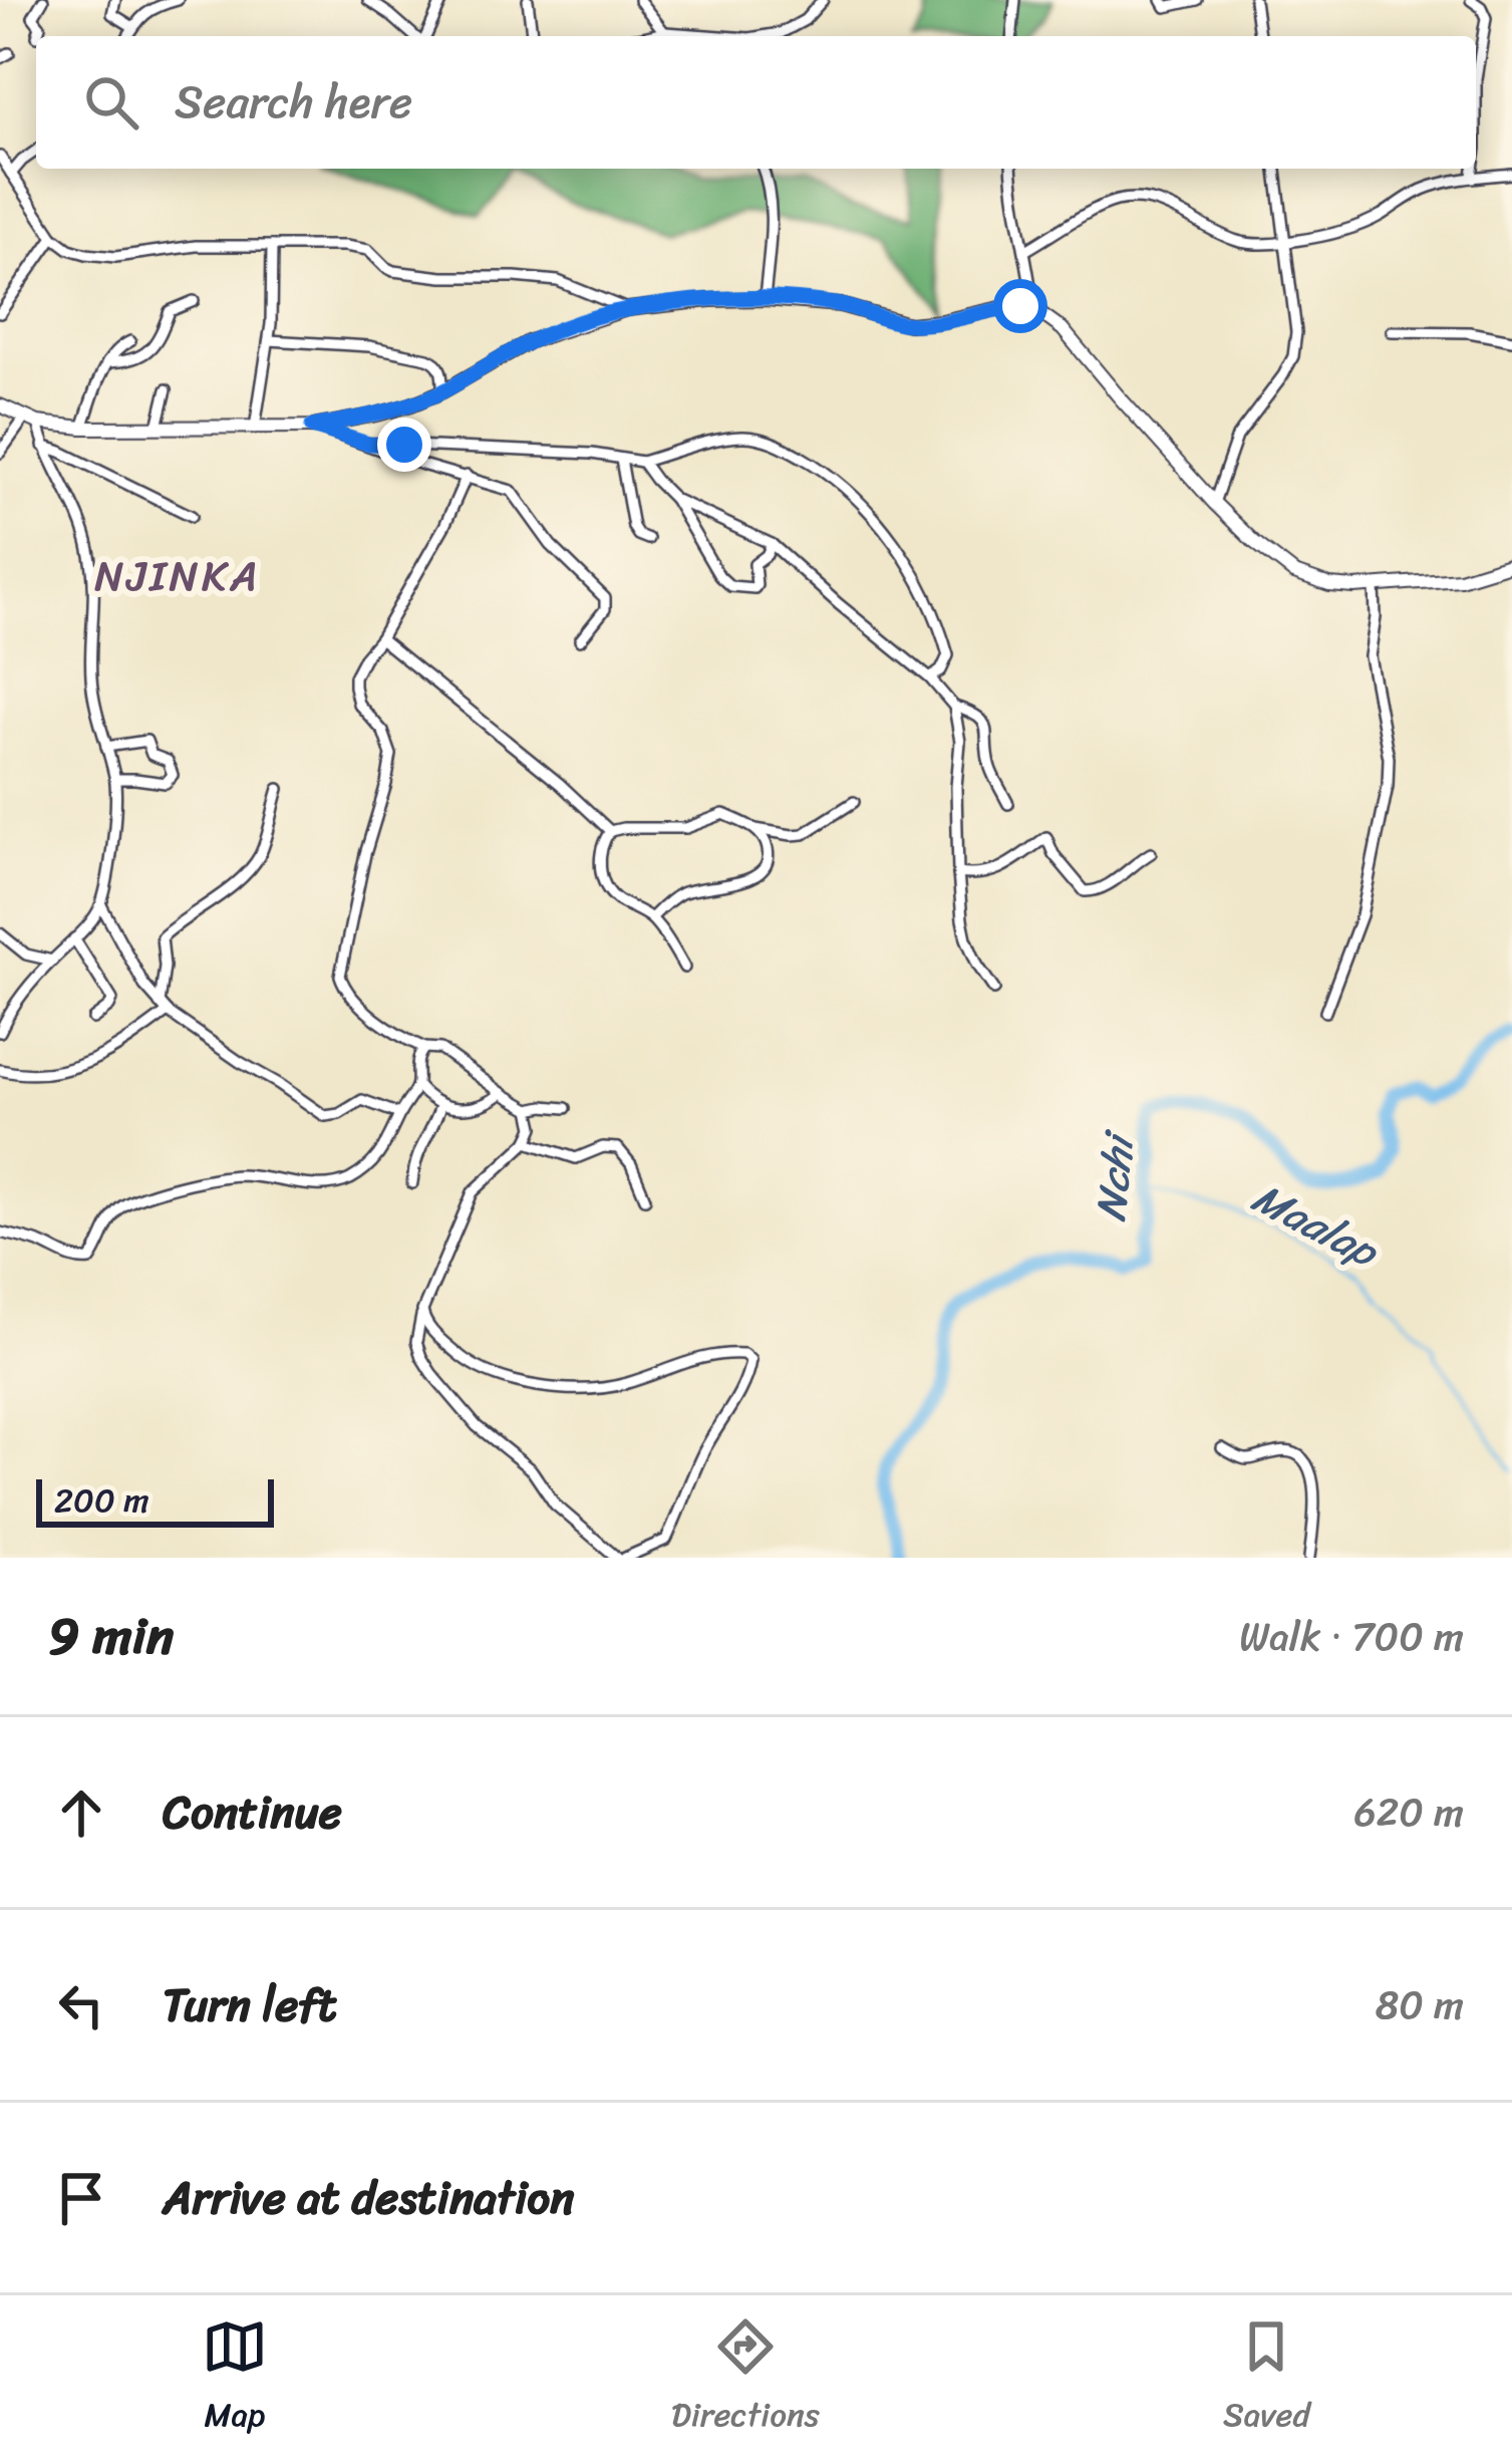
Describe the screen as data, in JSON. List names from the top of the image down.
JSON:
{
  "districts": ["NJINKA"],
  "water": ["Nchi", "Maalap"],
  "scale_bar": "200 m",
  "page": {
    "search": "Search here",
    "scale": "200 m",
    "heading": ["9 min", "Walk · 700 m"],
    "list": [
      ["Continue", "620 m"],
      ["Turn left", "80 m"],
      "Arrive at destination"
    ],
    "nav": ["Map", "Directions", "Saved"]
  }
}
